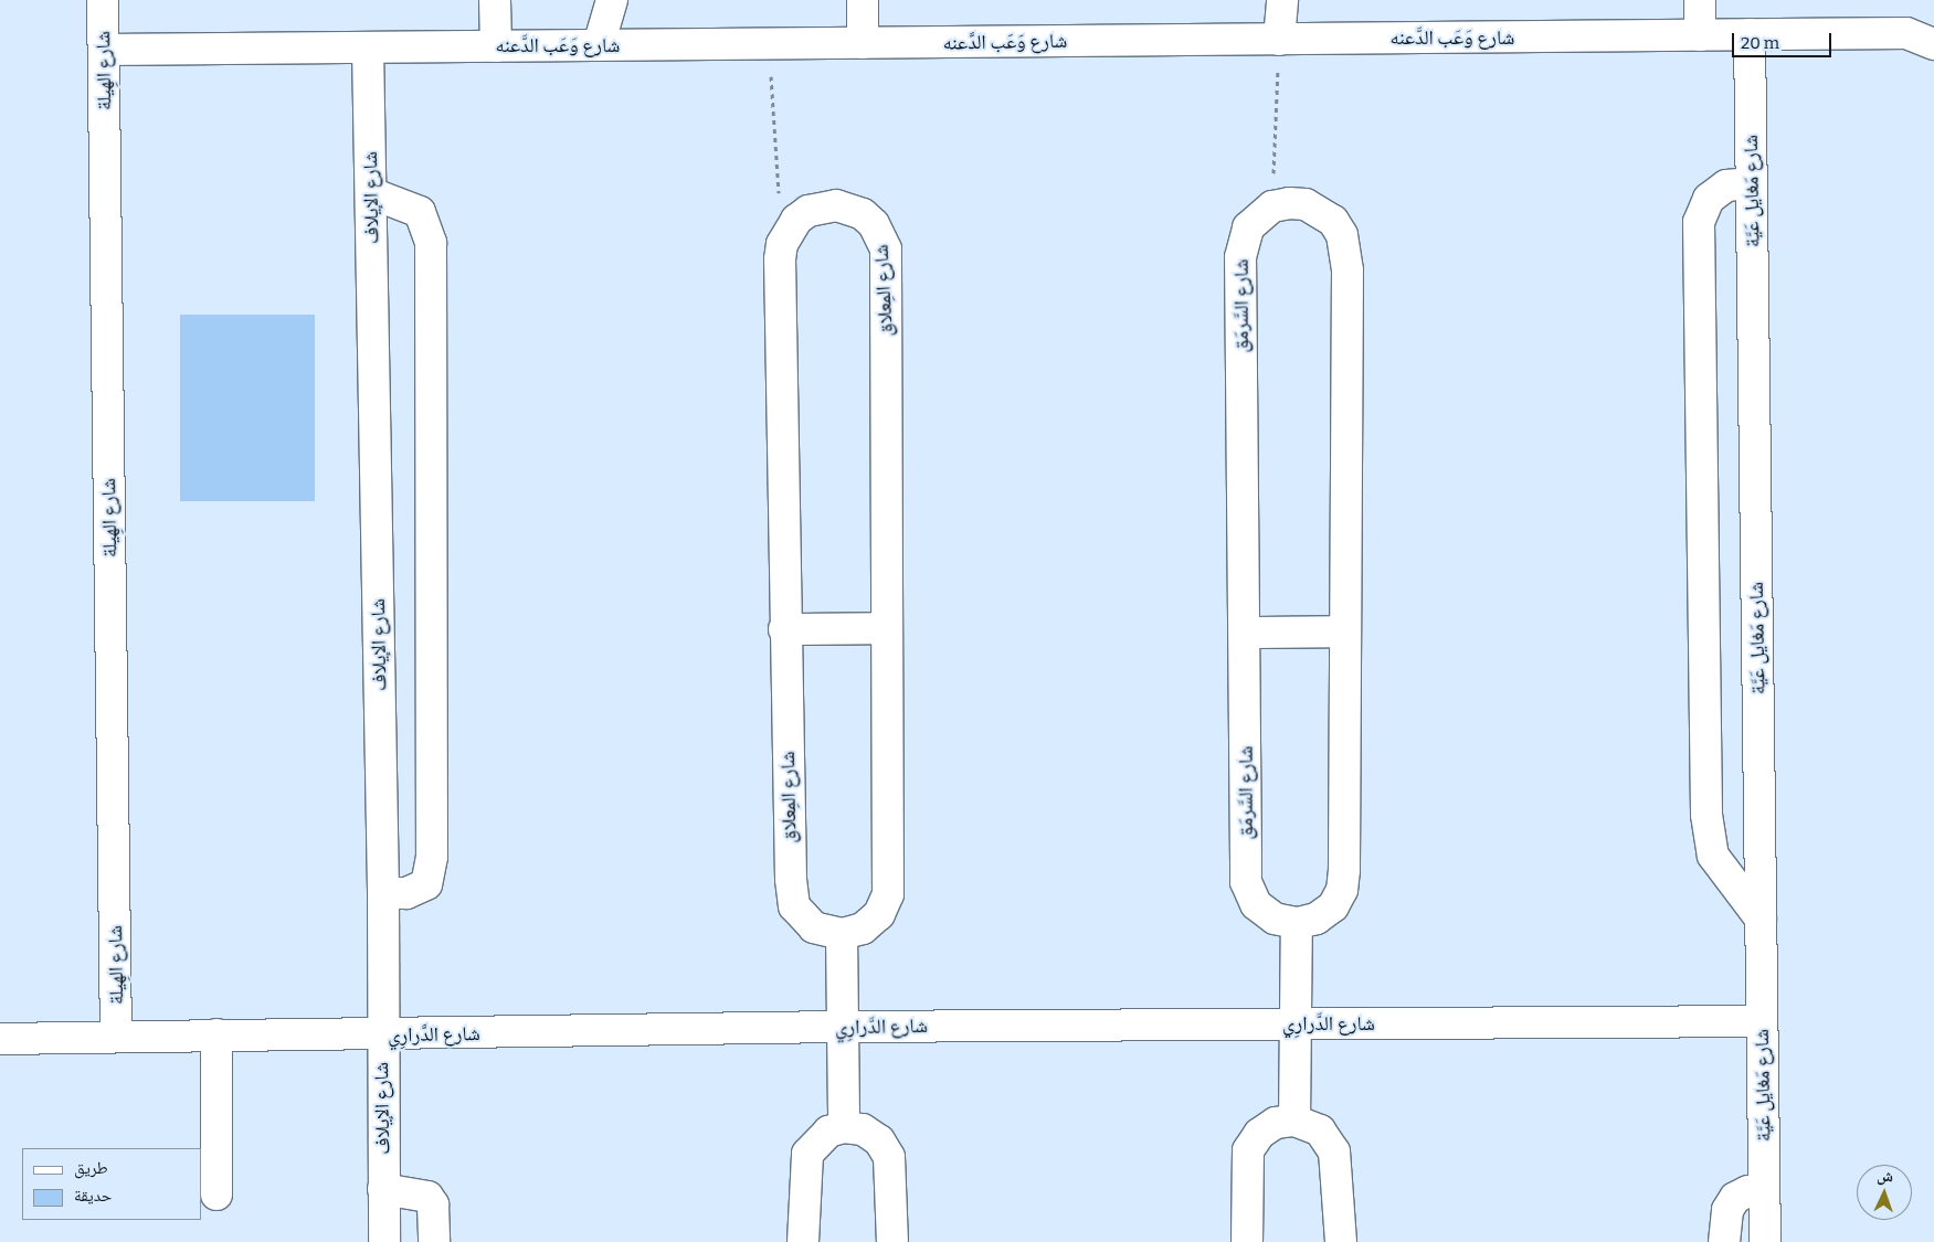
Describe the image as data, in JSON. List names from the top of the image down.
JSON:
{
  "streets": {
    "street": [
      "شارع وَعَب الدَّعنه",
      "شارع الهِيلة",
      "شارع مَغايل عَيَّة",
      "شارع الإيلاف",
      "شارع المِعلاق",
      "شارع السَّرمَق",
      "شارع الدَّرارِي"
    ]
  },
  "crossings": [
    ["شارع وَعَب الدَّعنه", "شارع الهِيلة"],
    ["شارع وَعَب الدَّعنه", "شارع مَغايل عَيَّة"],
    ["شارع وَعَب الدَّعنه", "شارع الإيلاف"],
    ["شارع الهِيلة", "شارع الدَّرارِي"],
    ["شارع مَغايل عَيَّة", "شارع الدَّرارِي"],
    ["شارع الإيلاف", "شارع الدَّرارِي"]
  ],
  "legend": ["طريق", "حديقة"],
  "scale_bar": "20 m",
  "north": "top"
}
